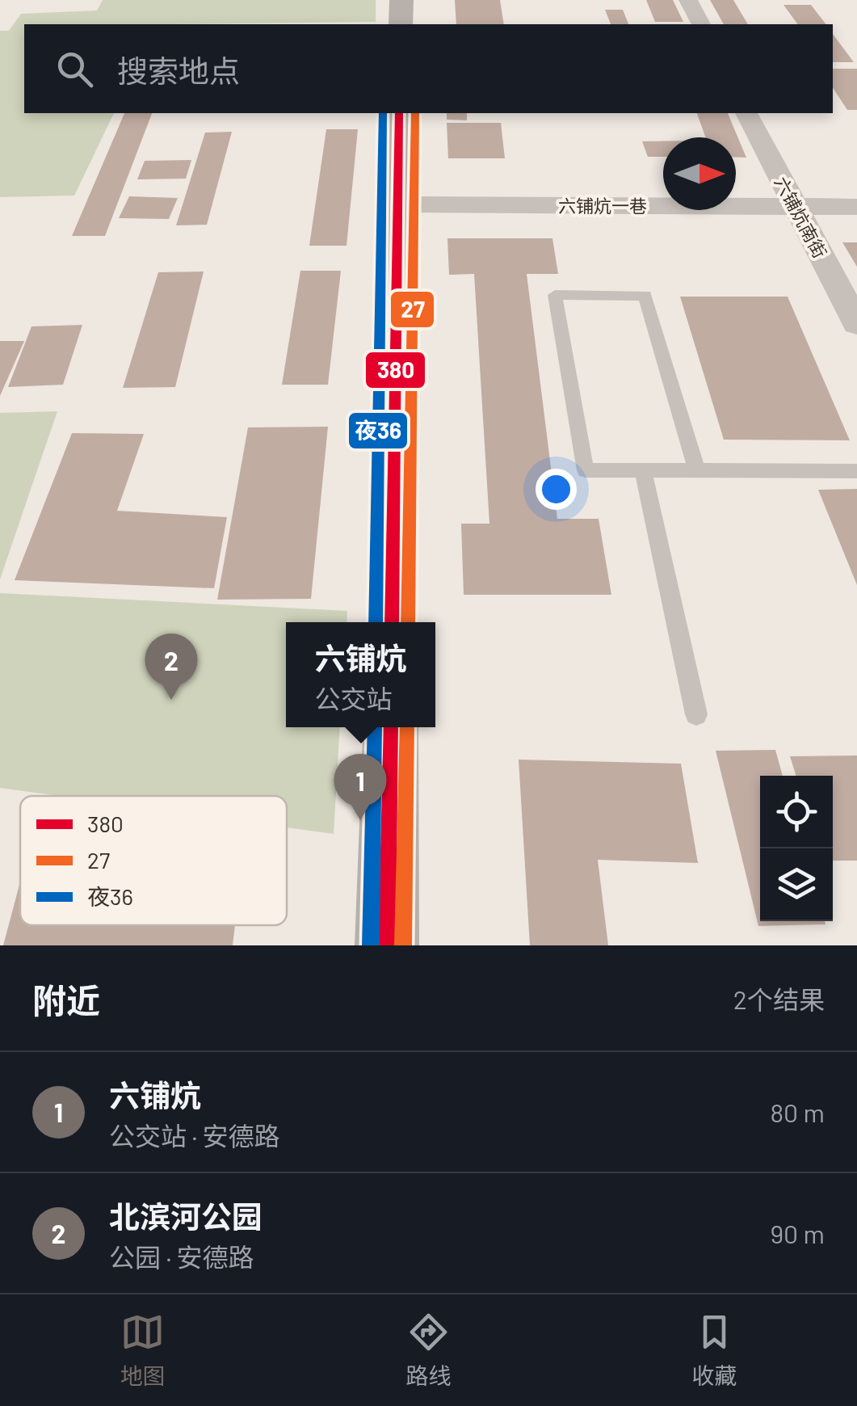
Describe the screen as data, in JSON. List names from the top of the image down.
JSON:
{
  "streets": {
    "street": ["六铺炕一巷", "六铺炕南街"]
  },
  "crossings": [
    ["六铺炕一巷", "六铺炕南街"]
  ],
  "lines": ["transit line 380", "transit line 27", "transit line 夜36"],
  "legend": ["380", "27", "夜36"],
  "north": "right",
  "page": {
    "search": "搜索地点",
    "popup": ["六铺炕", "公交站"],
    "pins": ["2", "1"],
    "heading": ["附近", "2个结果"],
    "list": [
      {
        "mark": "1",
        "name": "六铺炕",
        "note": "公交站 · 安德路",
        "value": "80 m"
      },
      {
        "mark": "2",
        "name": "北滨河公园",
        "note": "公园 · 安德路",
        "value": "90 m"
      }
    ],
    "nav": ["地图", "路线", "收藏"]
  }
}
